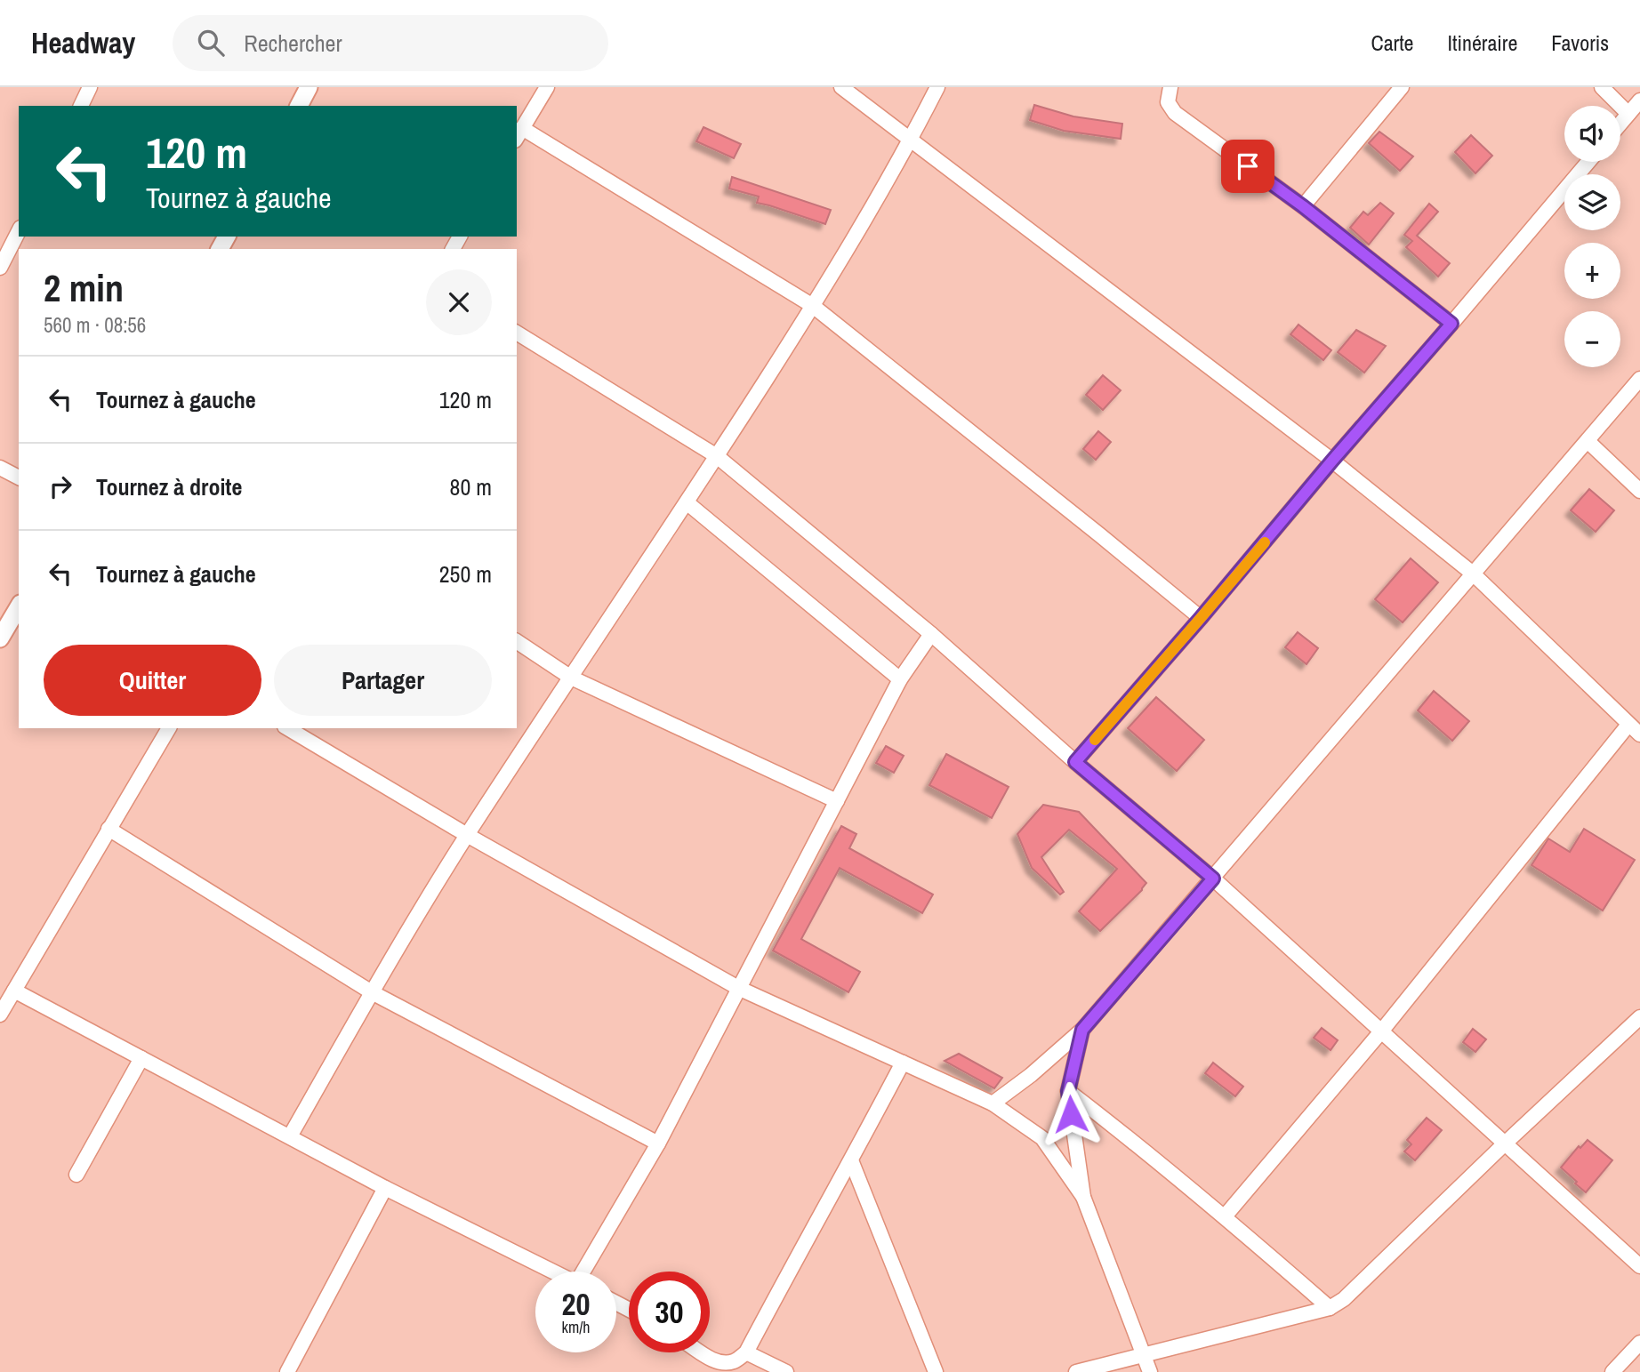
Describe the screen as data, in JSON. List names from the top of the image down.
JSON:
{
  "page": {
    "header": "Headway",
    "search": "Rechercher",
    "nav": ["Carte", "Itinéraire", "Favoris"],
    "map_buttons": ["+", "−"],
    "turn": ["120 m", "Tournez à gauche"],
    "heading": ["2 min", "560 m · 08:56"],
    "list": [
      {
        "name": "Tournez à gauche",
        "value": "120 m"
      },
      {
        "name": "Tournez à droite",
        "value": "80 m"
      },
      {
        "name": "Tournez à gauche",
        "value": "250 m"
      }
    ],
    "buttons": ["Quitter", "Partager"],
    "speed": "20 km/h",
    "limit": "30"
  }
}
